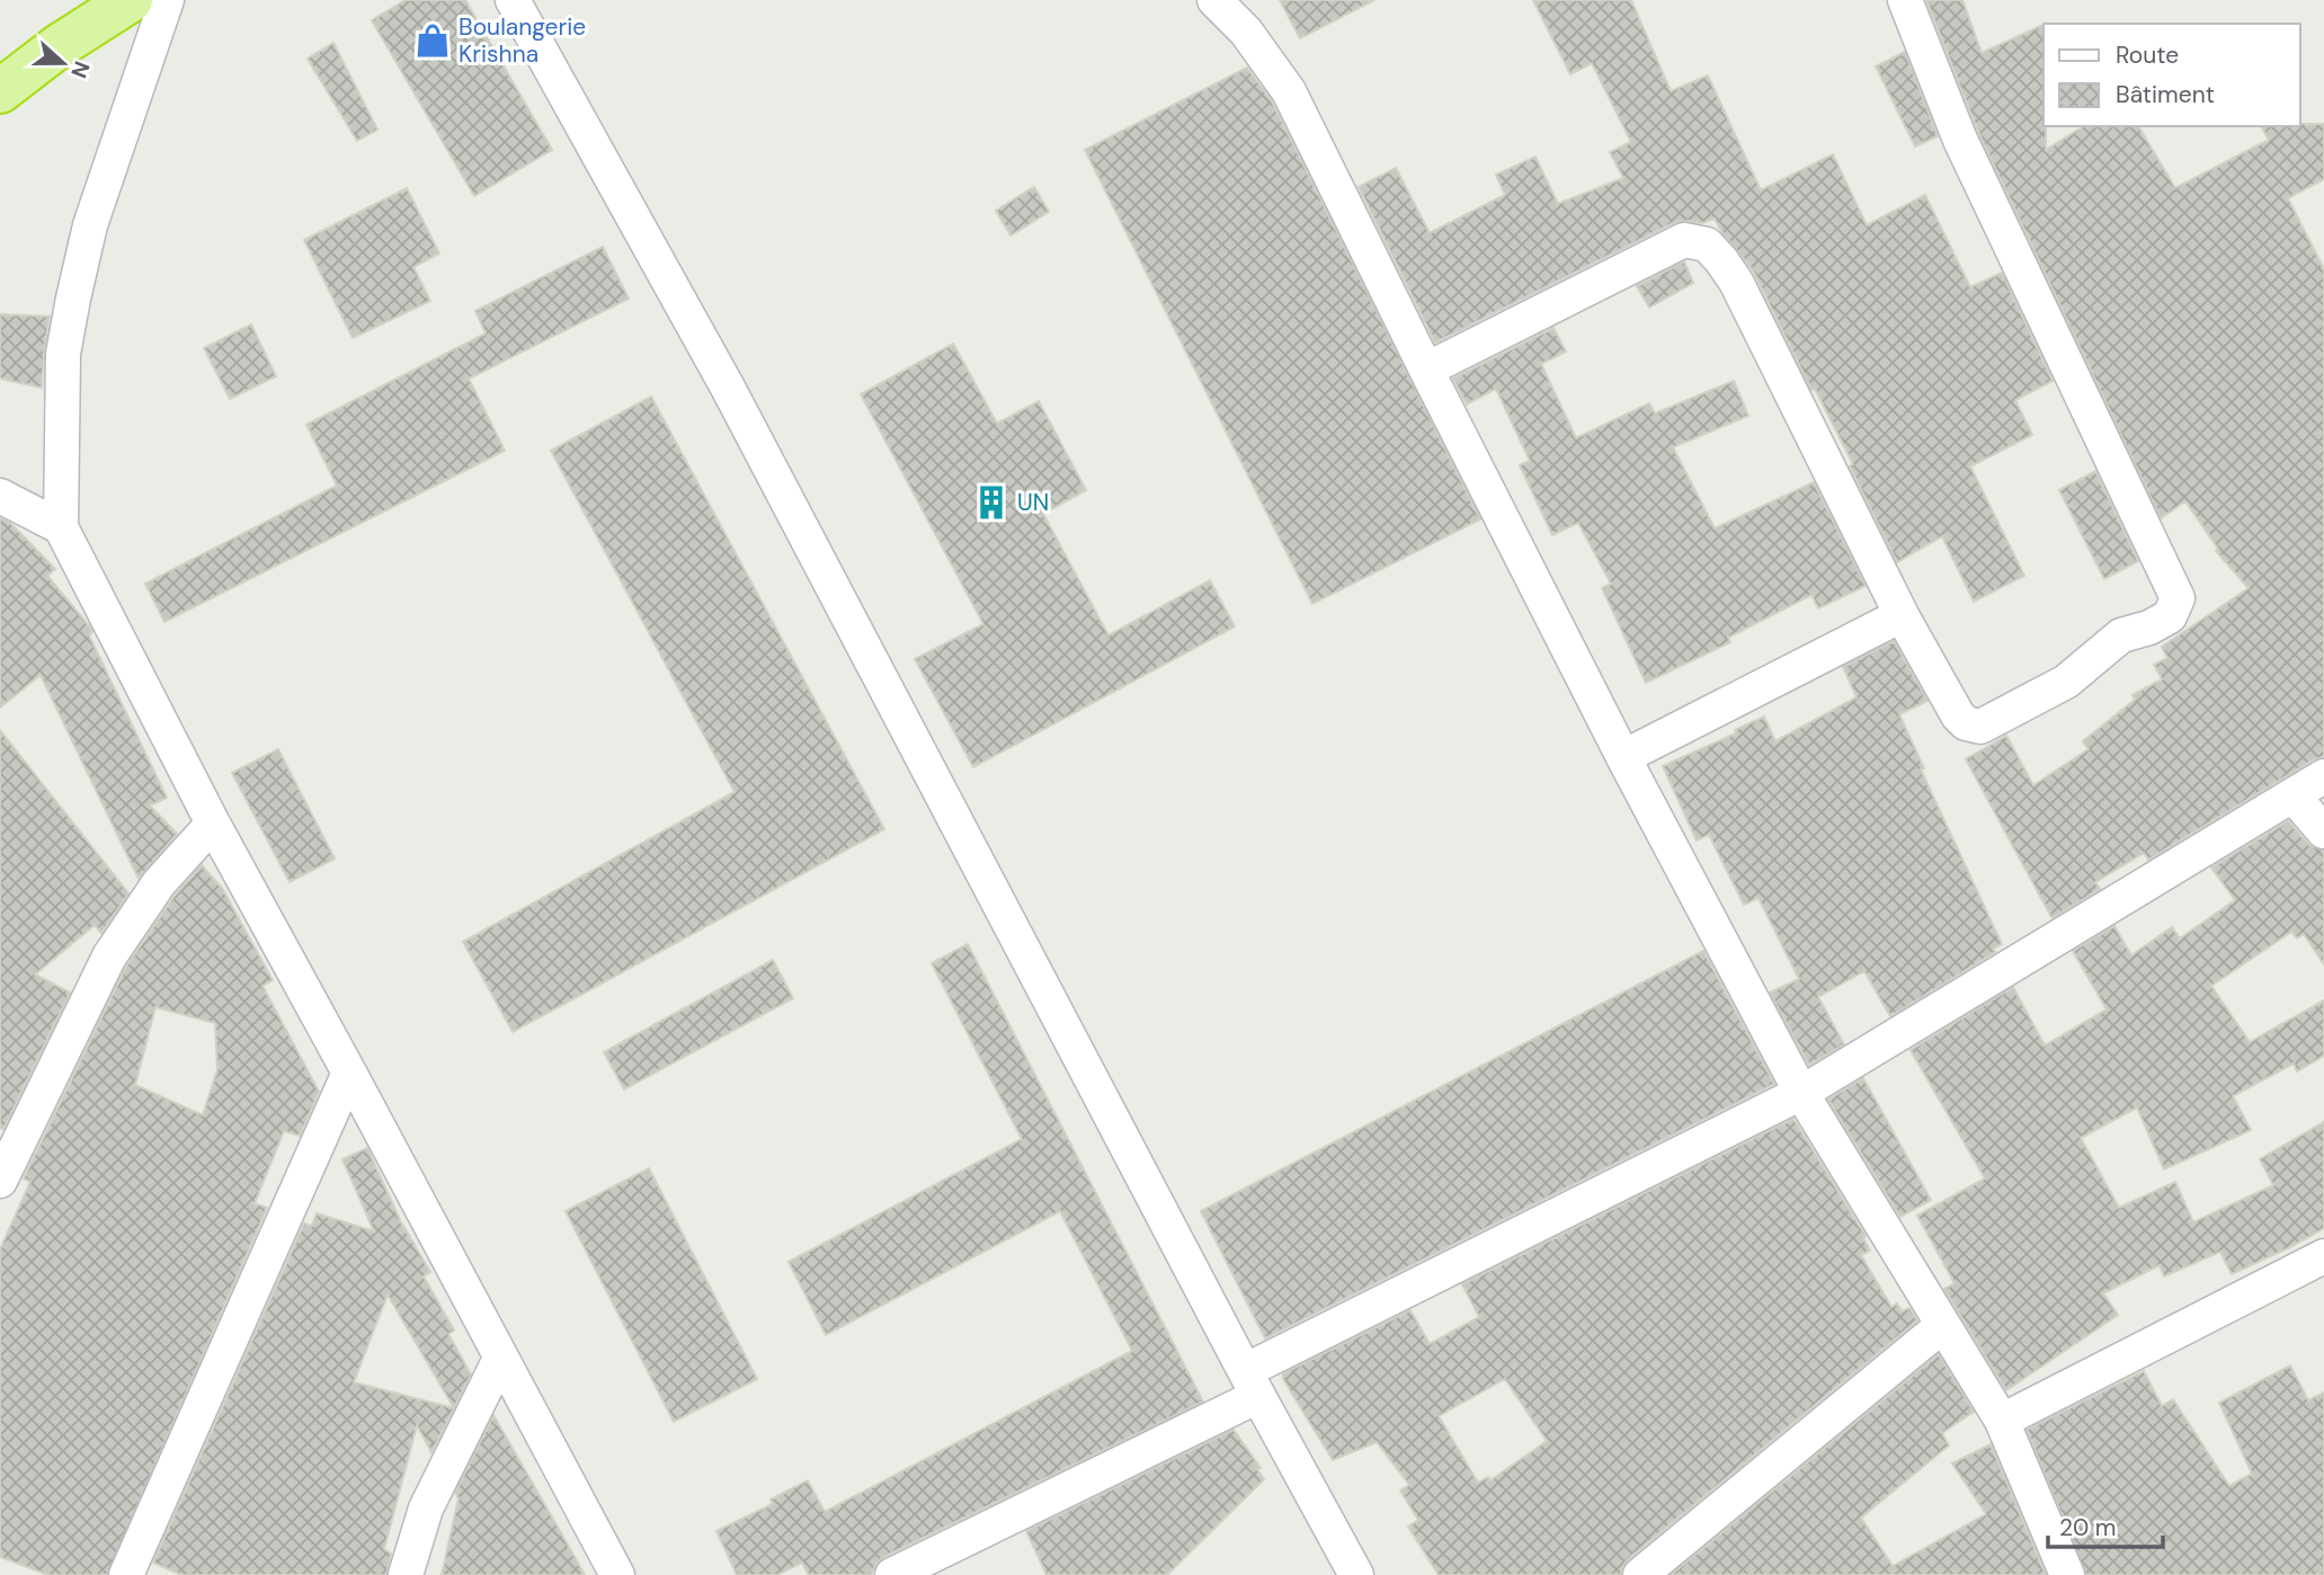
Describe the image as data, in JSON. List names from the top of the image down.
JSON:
{
  "places": {
    "shop": ["Boulangerie Krishna"],
    "building": ["UN"]
  },
  "legend": ["Route", "Bâtiment"],
  "scale_bar": "20 m",
  "north": "right"
}
